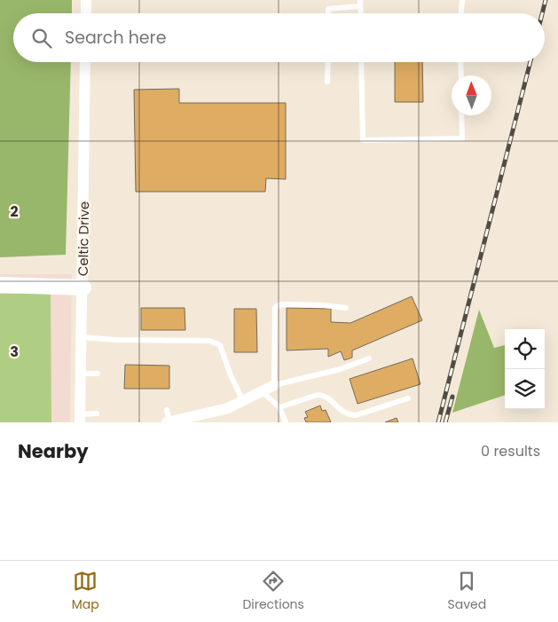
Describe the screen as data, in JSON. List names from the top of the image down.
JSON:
{
  "streets": {
    "street": ["Celtic Drive"]
  },
  "north": "top",
  "page": {
    "search": "Search here",
    "heading": ["Nearby", "0 results"],
    "nav": ["Map", "Directions", "Saved"]
  },
  "grid": {
    "rows": ["2", "3"]
  }
}
